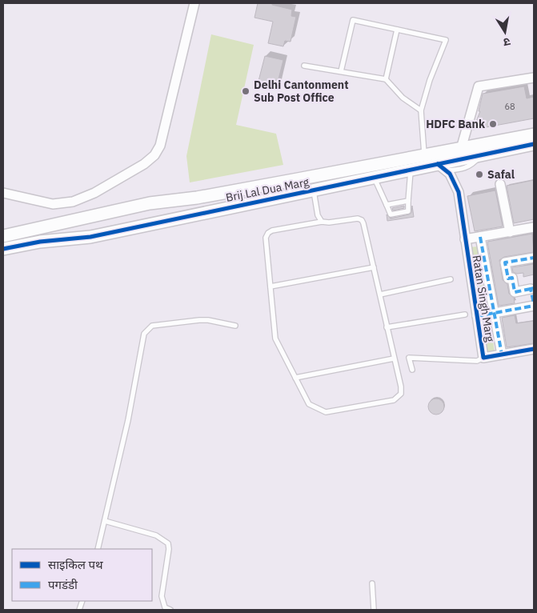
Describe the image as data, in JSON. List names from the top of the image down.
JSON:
{
  "streets": {
    "street": ["Brij Lal Dua Marg", "Ratan Singh Marg"]
  },
  "crossings": [
    ["Brij Lal Dua Marg", "Ratan Singh Marg"]
  ],
  "places": ["Delhi Cantonment Sub Post Office", "HDFC Bank", "Safal"],
  "house_numbers": ["68"],
  "legend": ["साइकिल पथ", "पगडंडी"],
  "north": "bottom"
}
